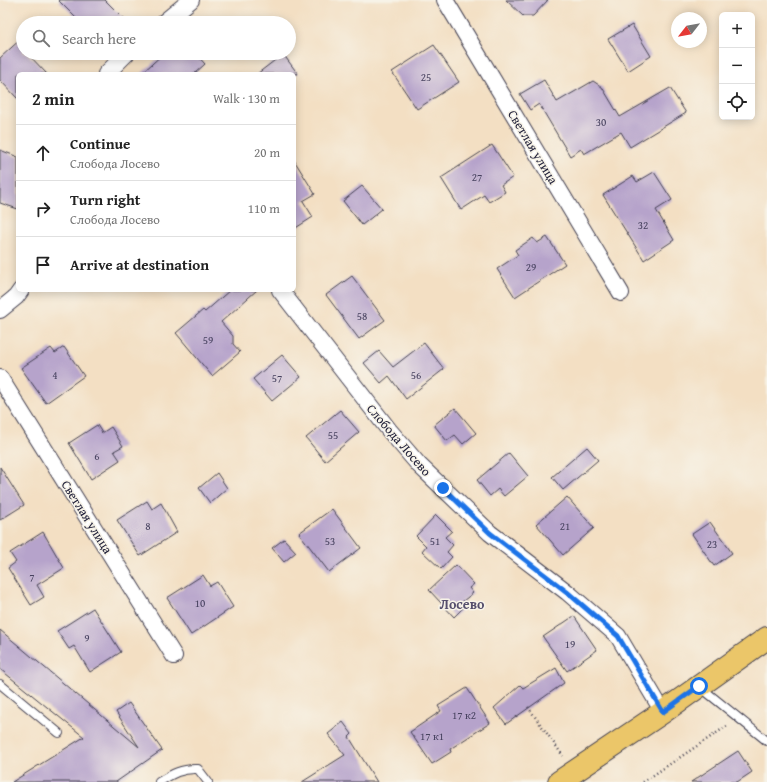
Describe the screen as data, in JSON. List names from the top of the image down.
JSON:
{
  "streets": {
    "street": ["Светлая улица", "Слобода Лосево"]
  },
  "districts": ["Лосево"],
  "house_numbers": [
    "25",
    "30",
    "27",
    "32",
    "29",
    "58",
    "59",
    "4",
    "56",
    "57",
    "55",
    "6",
    "8",
    "21",
    "53",
    "51",
    "23",
    "7",
    "10",
    "9",
    "19",
    "17 к2",
    "17 к1"
  ],
  "north": "bottom left",
  "page": {
    "map_buttons": ["+", "−"],
    "search": "Search here",
    "heading": ["2 min", "Walk · 130 m"],
    "list": [
      ["Continue", "Слобода Лосево", "20 m"],
      ["Turn right", "Слобода Лосево", "110 m"],
      "Arrive at destination"
    ]
  }
}
